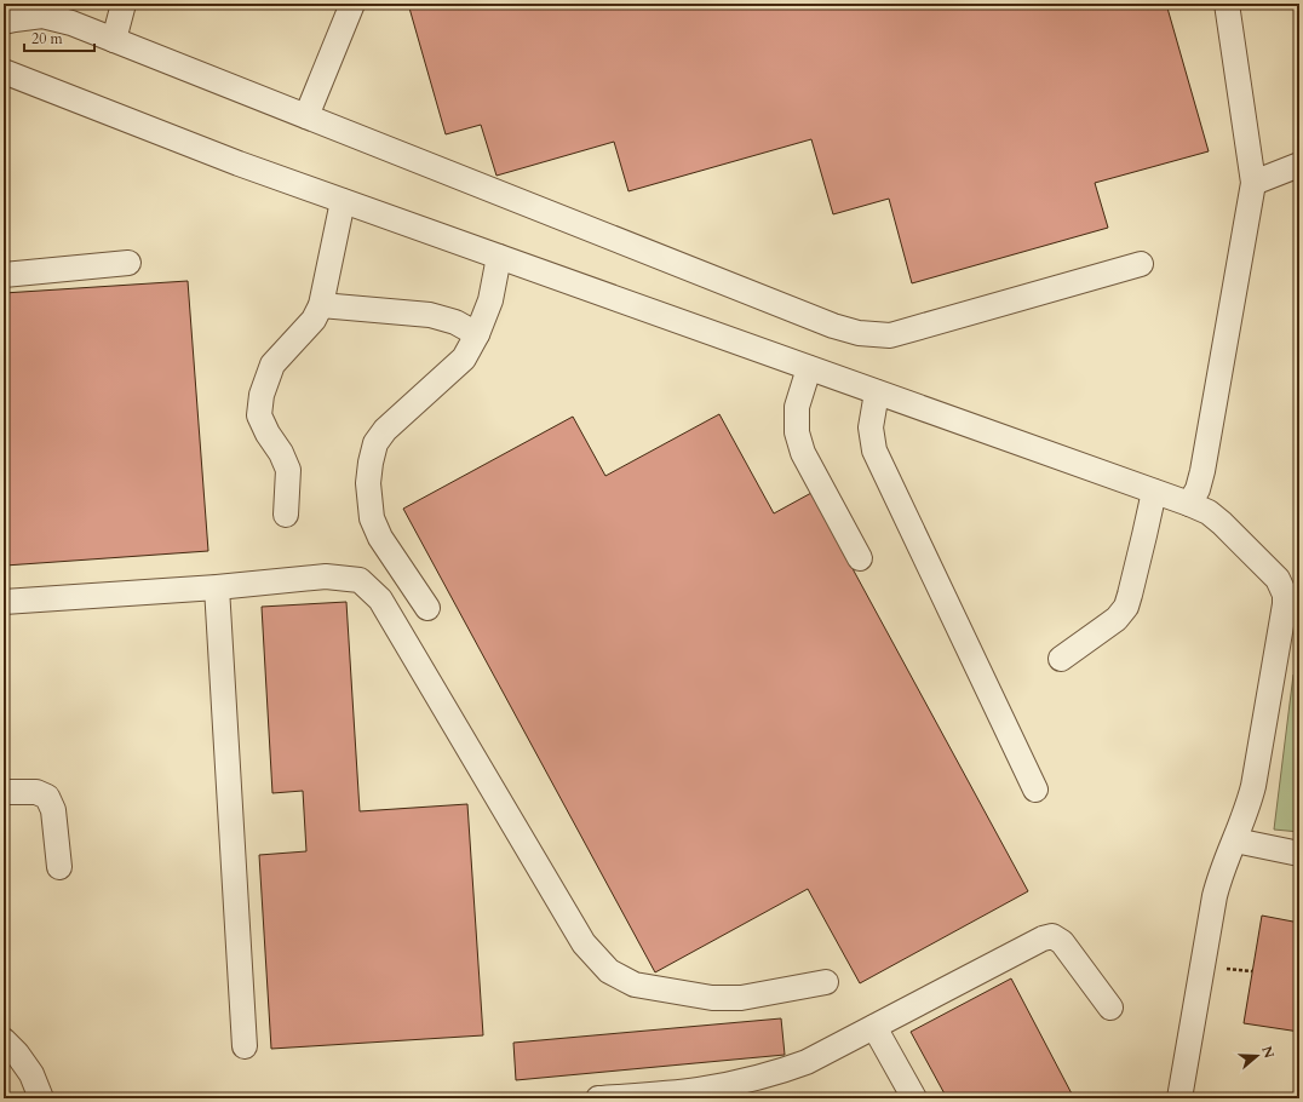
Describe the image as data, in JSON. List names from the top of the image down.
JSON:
{
  "scale_bar": "20 m",
  "north": "right"
}
